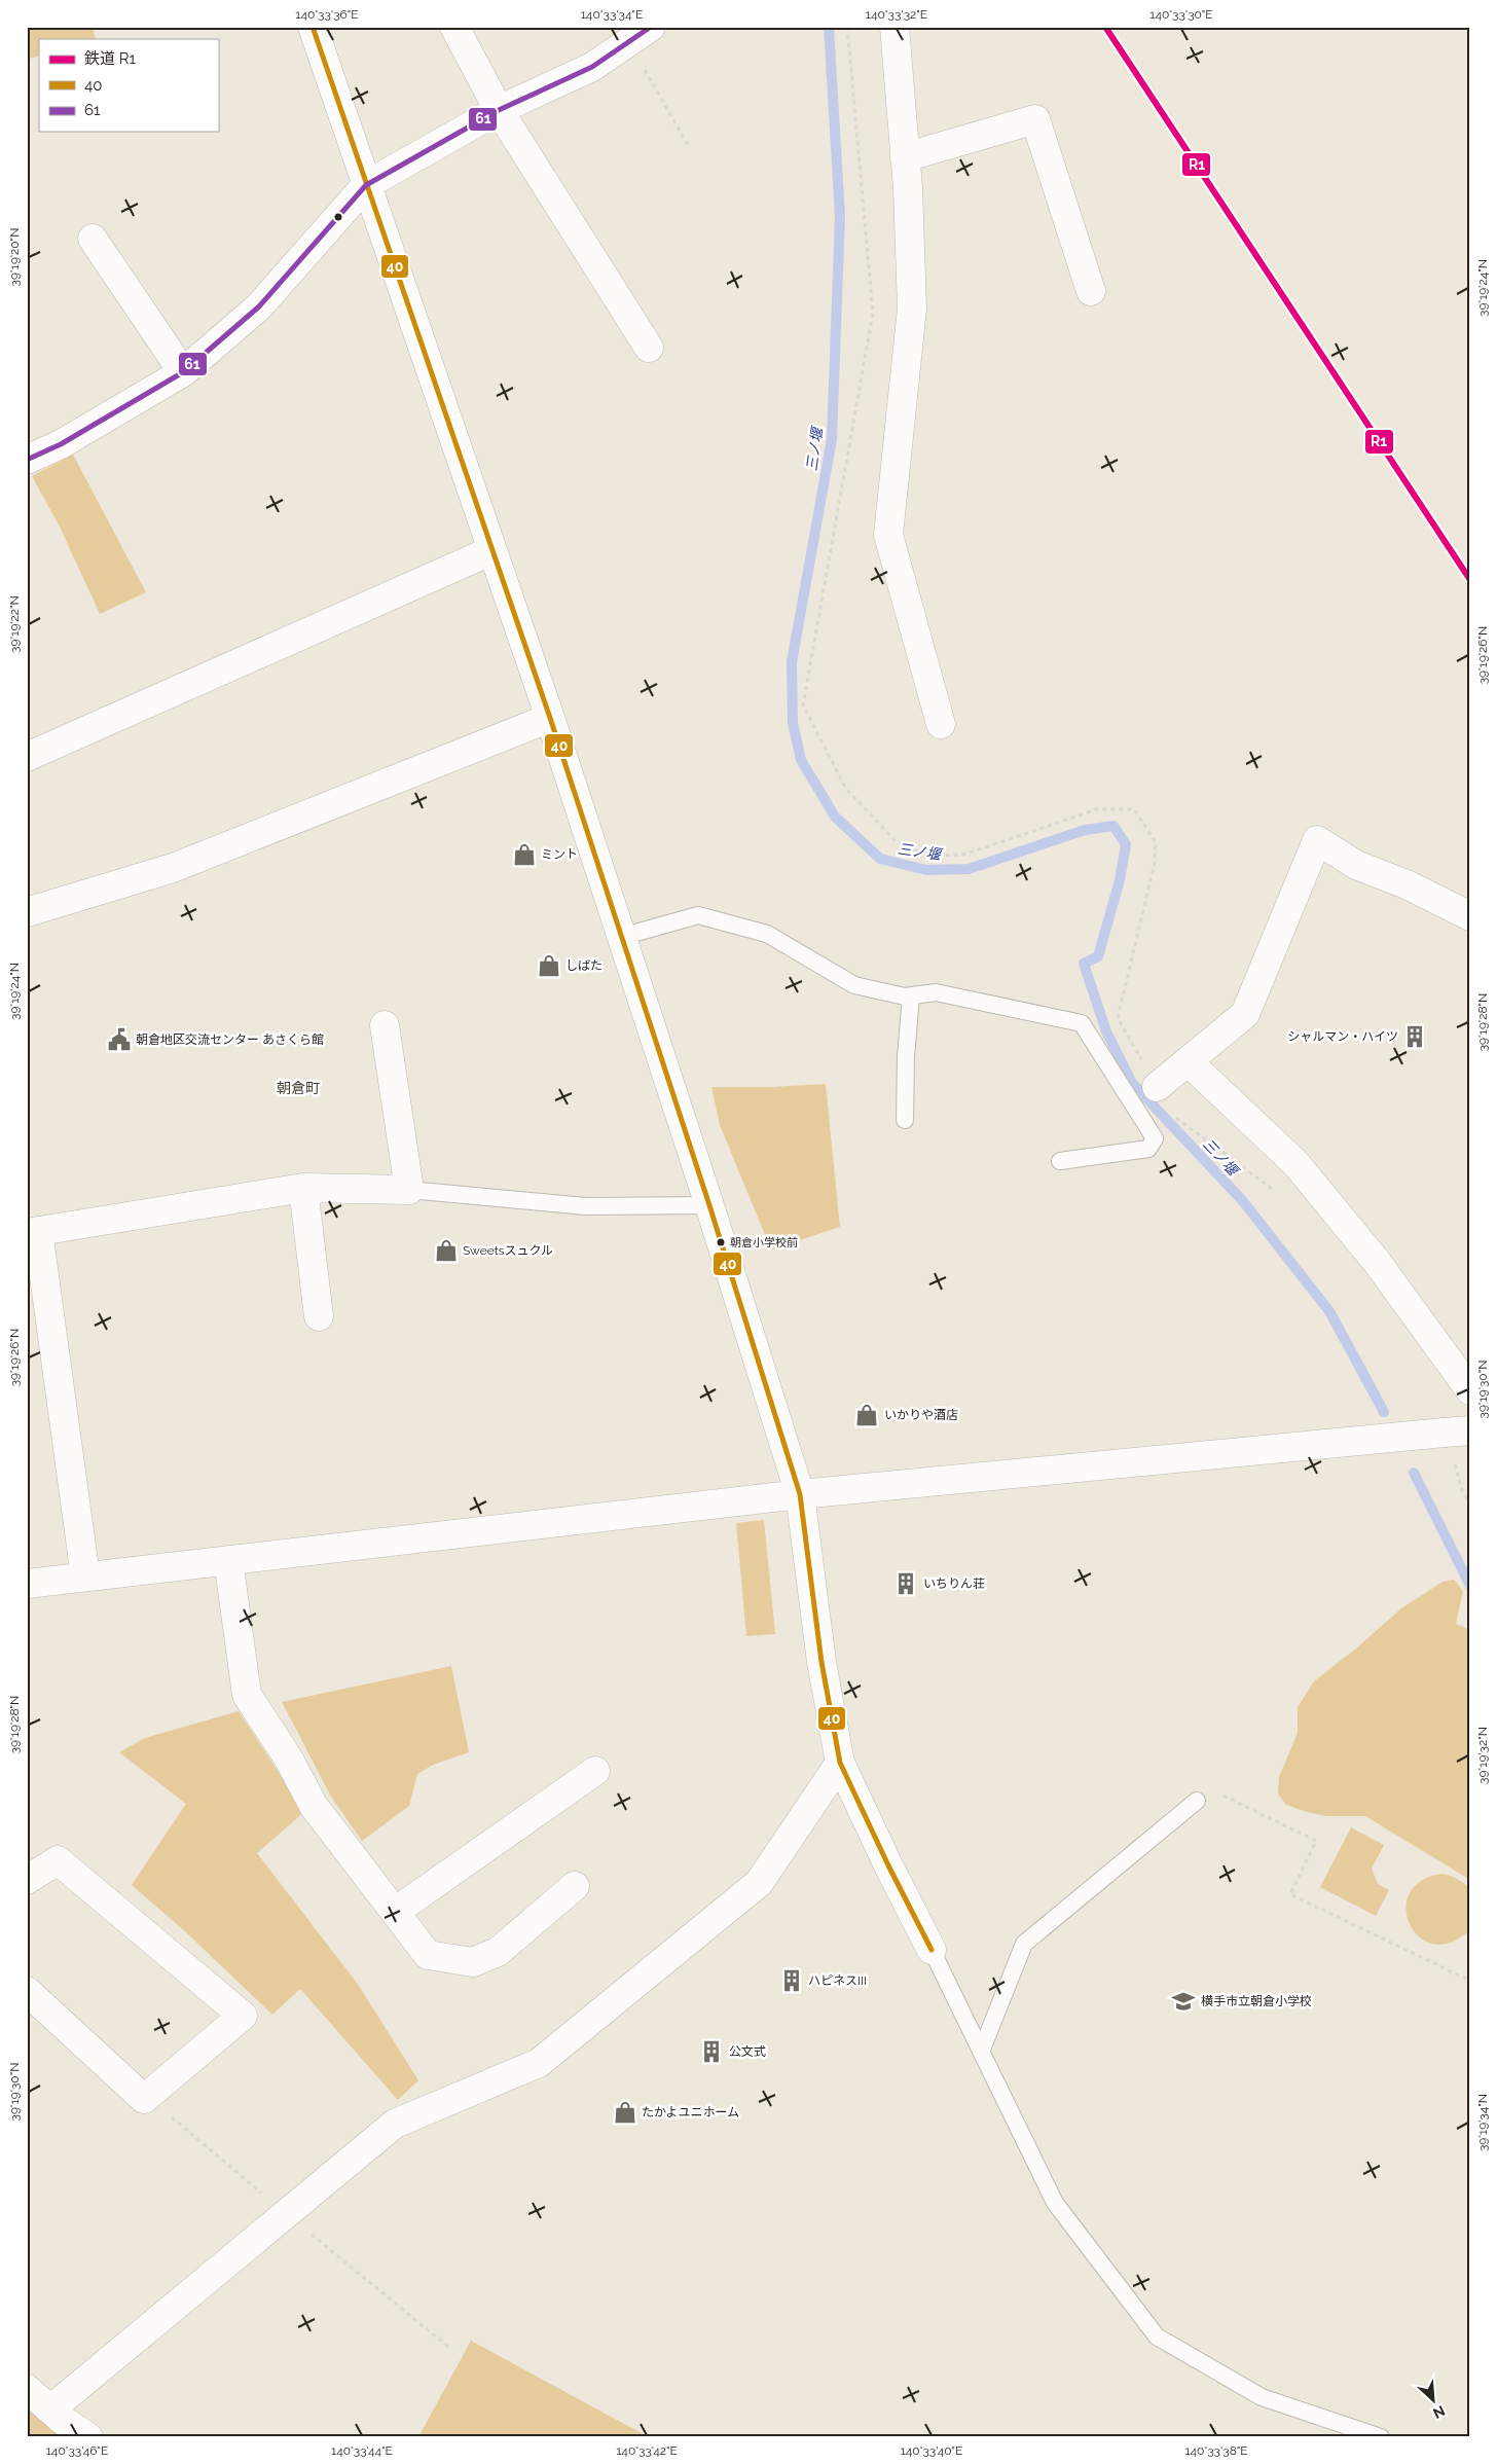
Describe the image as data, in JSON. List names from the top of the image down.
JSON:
{
  "districts": ["朝倉町"],
  "water": ["三ノ堰"],
  "places": {
    "shop": [
      "ミント",
      "しばた",
      "Sweetsスュクル",
      "いかりや酒店",
      "たかよユニホーム"
    ],
    "building": [
      "シャルマン・ハイツ",
      "いちりん荘",
      "ハピネスIII",
      "公文式"
    ],
    "public building": ["朝倉地区交流センター あさくら館"],
    "other": ["朝倉小学校前"],
    "school or university": ["横手市立朝倉小学校"]
  },
  "lines": ["rail line R1", "transit line 40", "transit line 61"],
  "legend": ["鉄道 R1", "40", "61"],
  "north": "bottom right",
  "coordinates": [
    "140°33'36\"E",
    "140°33'34\"E",
    "140°33'32\"E",
    "140°33'30\"E",
    "39°19'20\"N",
    "39°19'24\"N",
    "39°19'22\"N",
    "39°19'26\"N",
    "39°19'28\"N",
    "39°19'30\"N",
    "39°19'32\"N",
    "39°19'34\"N",
    "140°33'46\"E",
    "140°33'44\"E",
    "140°33'42\"E",
    "140°33'40\"E",
    "140°33'38\"E"
  ]
}
